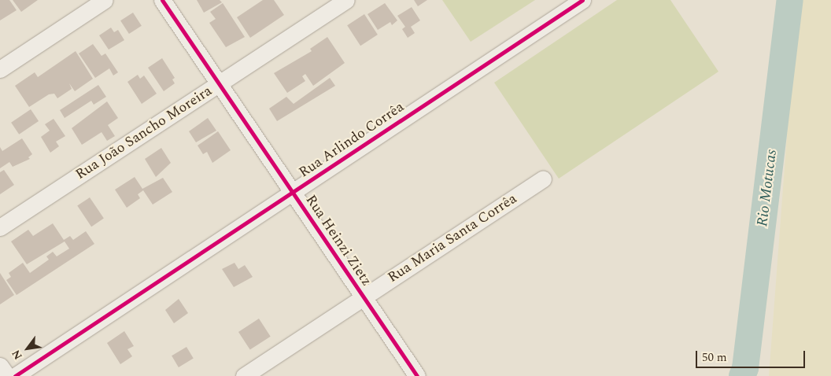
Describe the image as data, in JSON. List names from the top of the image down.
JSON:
{
  "streets": {
    "street": [
      "Rua João Sancho Moreira",
      "Rua Arlindo Corrêa",
      "Rua Maria Santa Corrêa",
      "Rua Heinzi Zietz"
    ]
  },
  "crossings": [
    ["Rua João Sancho Moreira", "Rua Heinzi Zietz"],
    ["Rua Arlindo Corrêa", "Rua Heinzi Zietz"],
    ["Rua Maria Santa Corrêa", "Rua Heinzi Zietz"]
  ],
  "water": ["Rio Motucas"],
  "scale_bar": "50 m",
  "north": "bottom left"
}
